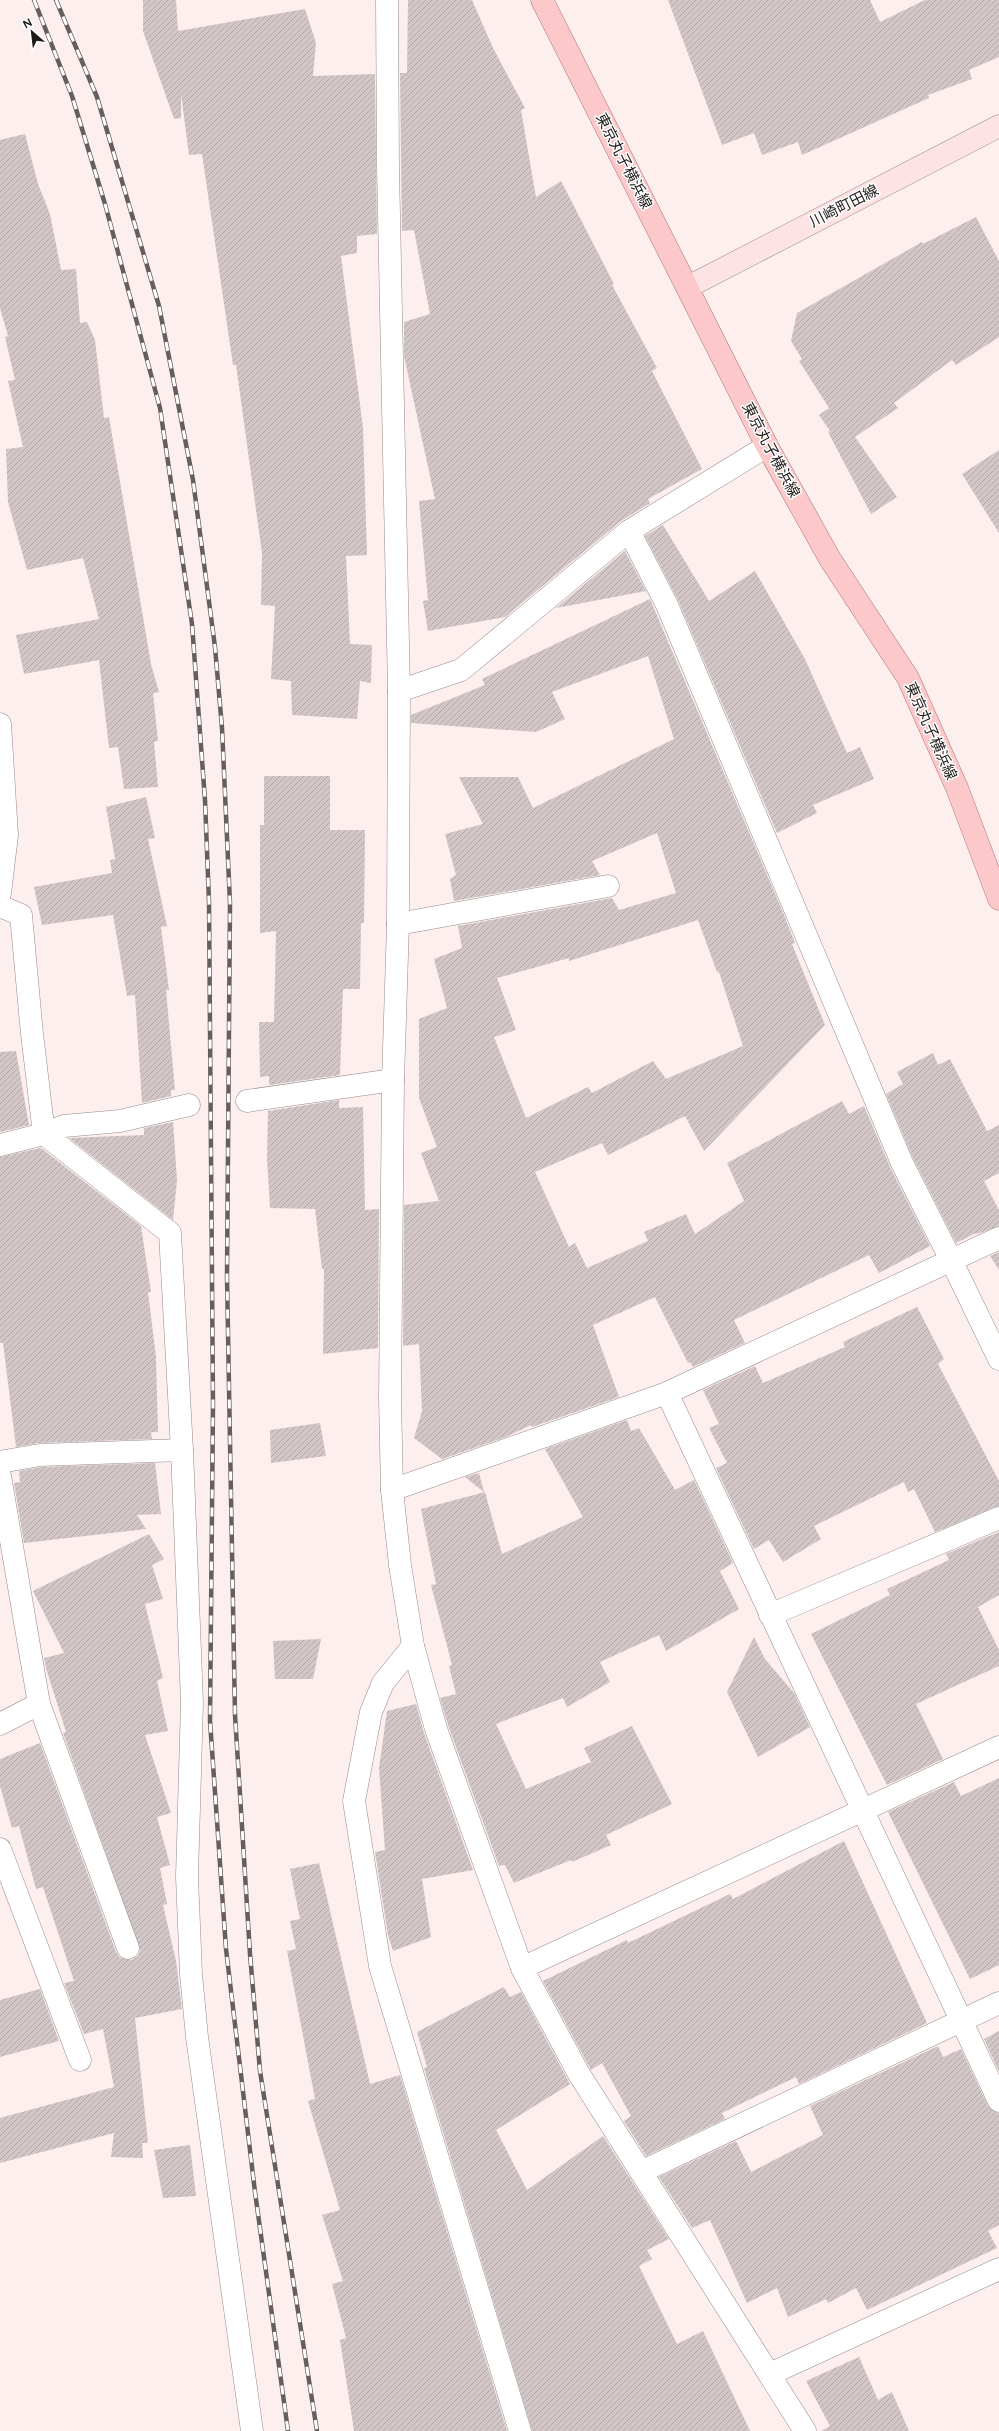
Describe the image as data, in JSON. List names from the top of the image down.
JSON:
{
  "streets": {
    "main road": ["東京丸子横浜線", "川崎町田線"]
  },
  "crossings": [
    ["東京丸子横浜線", "川崎町田線"]
  ],
  "north": "top left"
}
